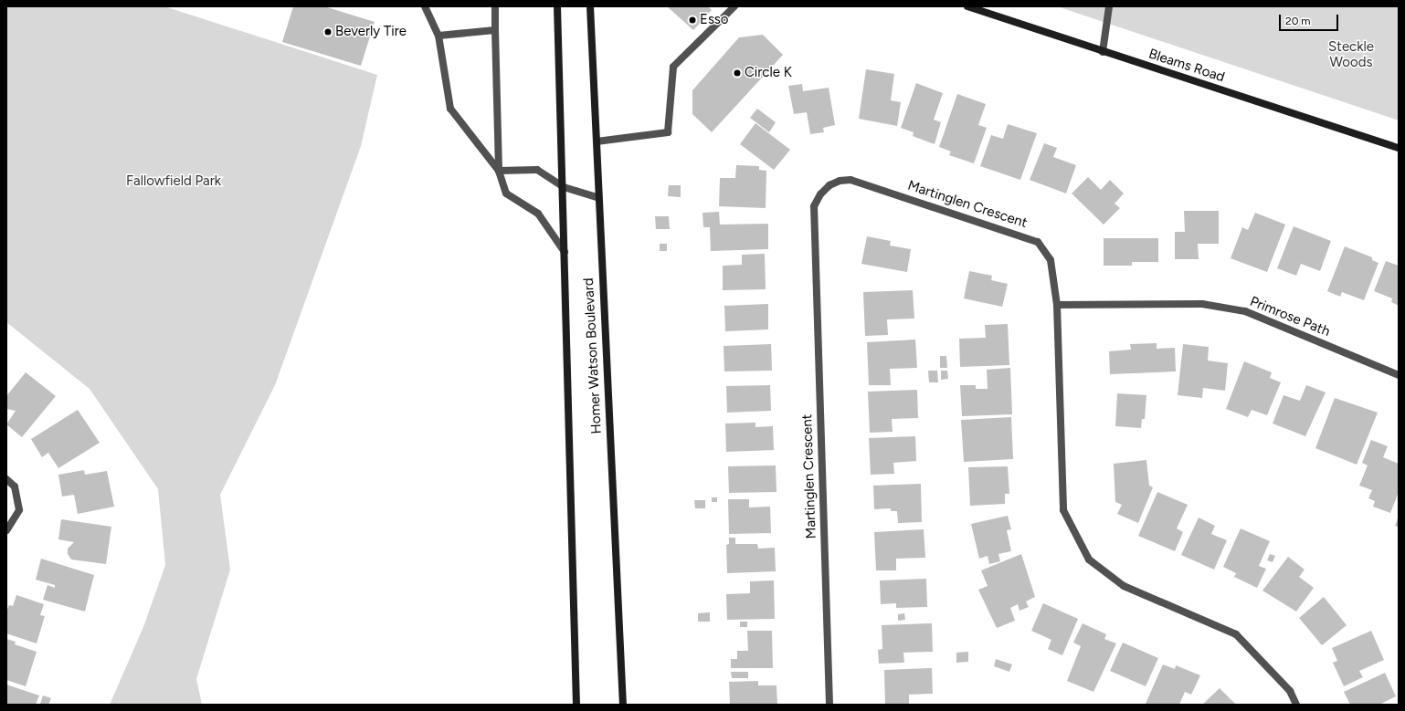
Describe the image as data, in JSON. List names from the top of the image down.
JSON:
{
  "streets": {
    "main road": ["Bleams Road", "Homer Watson Boulevard"],
    "street": ["Martinglen Crescent", "Primrose Path"]
  },
  "crossings": [
    ["Martinglen Crescent", "Primrose Path"]
  ],
  "parks": ["Steckle Woods", "Fallowfield Park"],
  "places": ["Esso", "Beverly Tire", "Circle K"],
  "scale_bar": "20 m"
}
